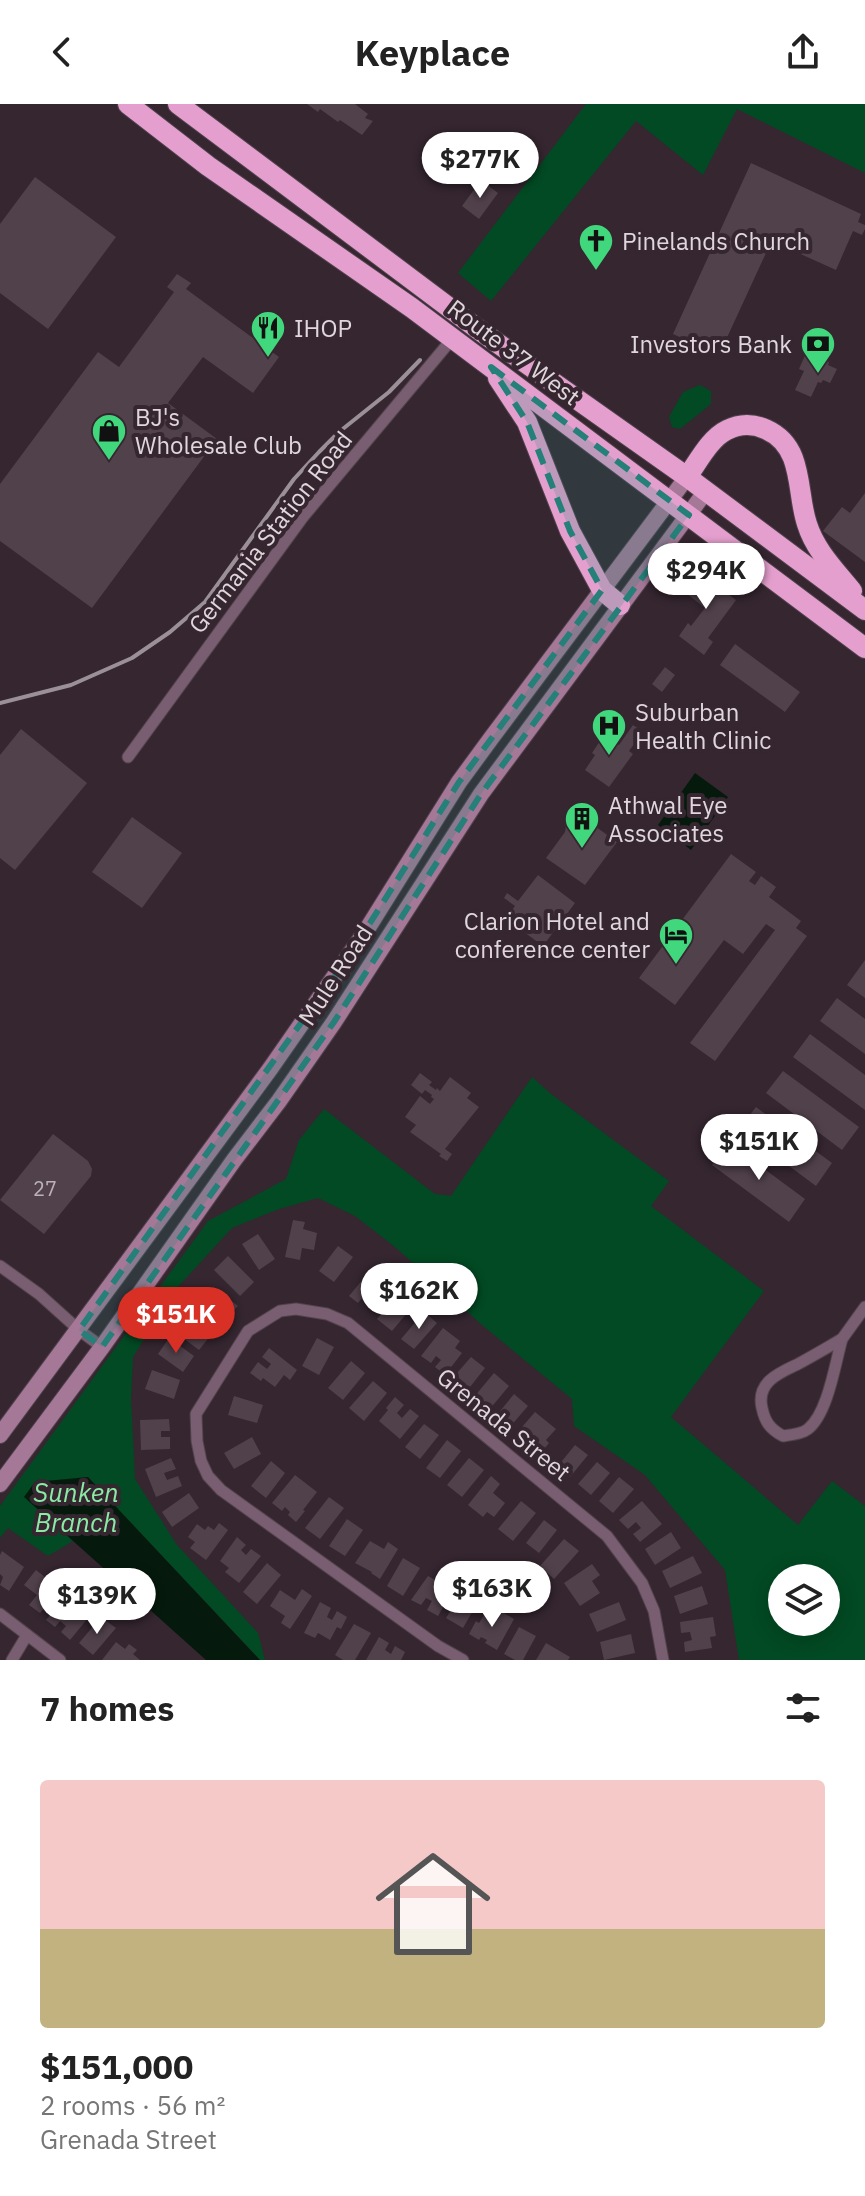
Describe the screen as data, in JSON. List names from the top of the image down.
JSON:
{
  "streets": {
    "highway": ["Route 37 West"],
    "main road": ["Mule Road"],
    "street": ["Germania Station Road", "Grenada Street"]
  },
  "crossings": [
    ["Route 37 West", "Germania Station Road"],
    ["Route 37 West", "Mule Road"]
  ],
  "water": ["Sunken Branch"],
  "places": {
    "church": ["Pinelands Church"],
    "restaurant": ["IHOP"],
    "bank": ["Investors Bank"],
    "shop": ["BJ's Wholesale Club"],
    "hospital": ["Suburban Health Clinic"],
    "building": ["Athwal Eye Associates"],
    "hotel": ["Clarion Hotel and conference center"]
  },
  "house_numbers": ["27"],
  "page": {
    "header": "Keyplace",
    "price": [
      "$277K",
      "$294K",
      "$151K",
      "$162K",
      "$151K",
      "$163K",
      "$139K"
    ],
    "heading": "7 homes",
    "list": [
      {
        "name": "$151,000",
        "note": "2 rooms · 56 m² · Grenada Street"
      }
    ]
  }
}
